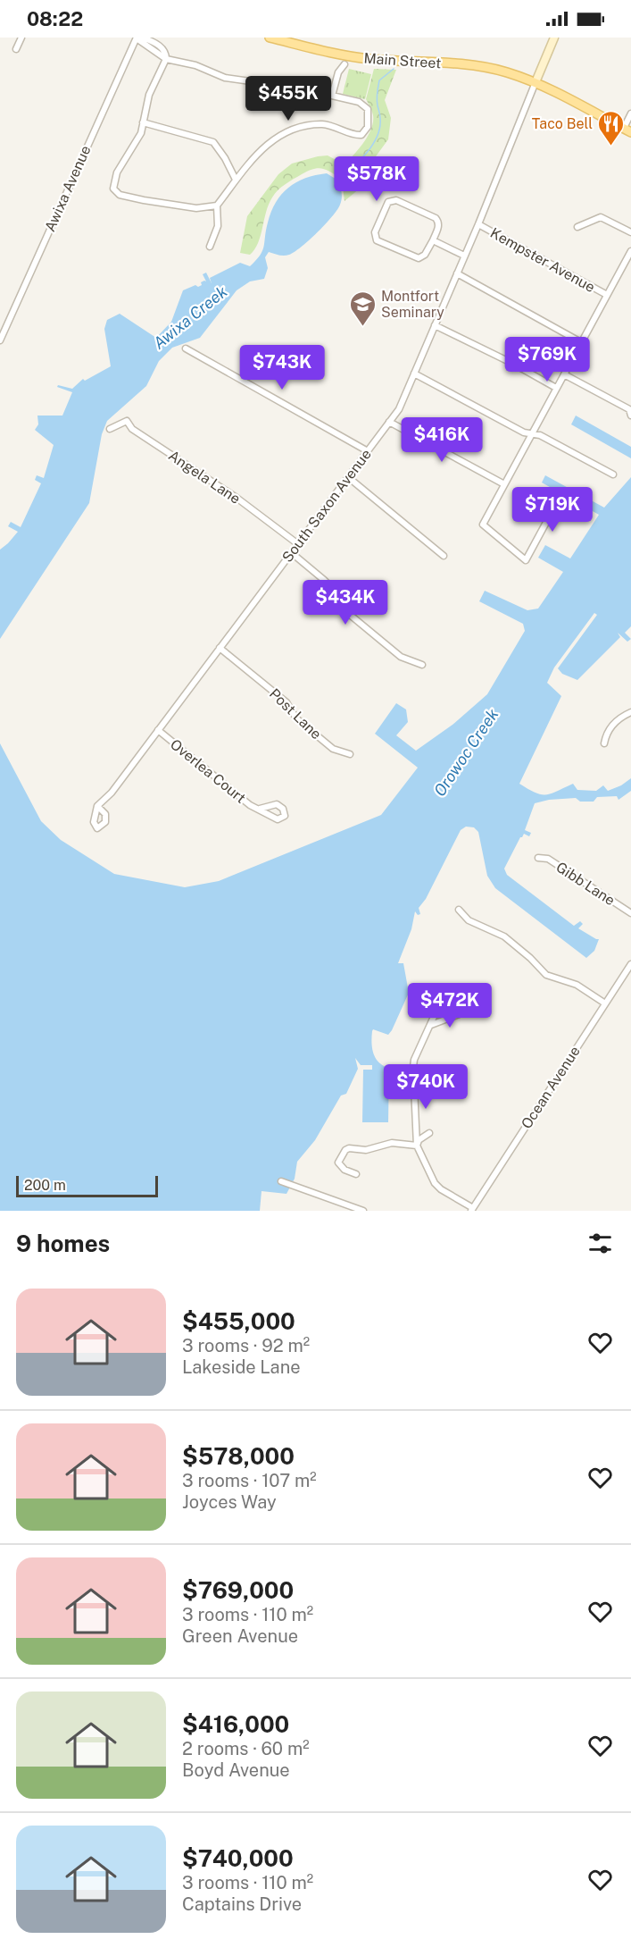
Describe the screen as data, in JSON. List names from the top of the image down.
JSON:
{
  "streets": {
    "main road": ["Main Street"],
    "street": [
      "Awixa Avenue",
      "Kempster Avenue",
      "Angela Lane",
      "South Saxon Avenue",
      "Post Lane",
      "Overlea Court",
      "Gibb Lane",
      "Ocean Avenue"
    ]
  },
  "crossings": [
    ["Main Street", "South Saxon Avenue"],
    ["Kempster Avenue", "South Saxon Avenue"],
    ["Angela Lane", "South Saxon Avenue"],
    ["South Saxon Avenue", "Post Lane"],
    ["South Saxon Avenue", "Overlea Court"]
  ],
  "water": ["Awixa Creek", "Orowoc Creek"],
  "places": {
    "restaurant": ["Taco Bell"],
    "school or university": ["Montfort Seminary"]
  },
  "scale_bar": "200 m",
  "page": {
    "status": "08:22",
    "price": [
      "$455K",
      "$578K",
      "$769K",
      "$743K",
      "$416K",
      "$719K",
      "$434K",
      "$472K",
      "$740K"
    ],
    "scale": "200 m",
    "heading": "9 homes",
    "list": [
      {
        "name": "$455,000",
        "note": "3 rooms · 92 m² · Lakeside Lane"
      },
      {
        "name": "$578,000",
        "note": "3 rooms · 107 m² · Joyces Way"
      },
      {
        "name": "$769,000",
        "note": "3 rooms · 110 m² · Green Avenue"
      },
      {
        "name": "$416,000",
        "note": "2 rooms · 60 m² · Boyd Avenue"
      },
      {
        "name": "$740,000",
        "note": "3 rooms · 110 m² · Captains Drive"
      }
    ]
  }
}
